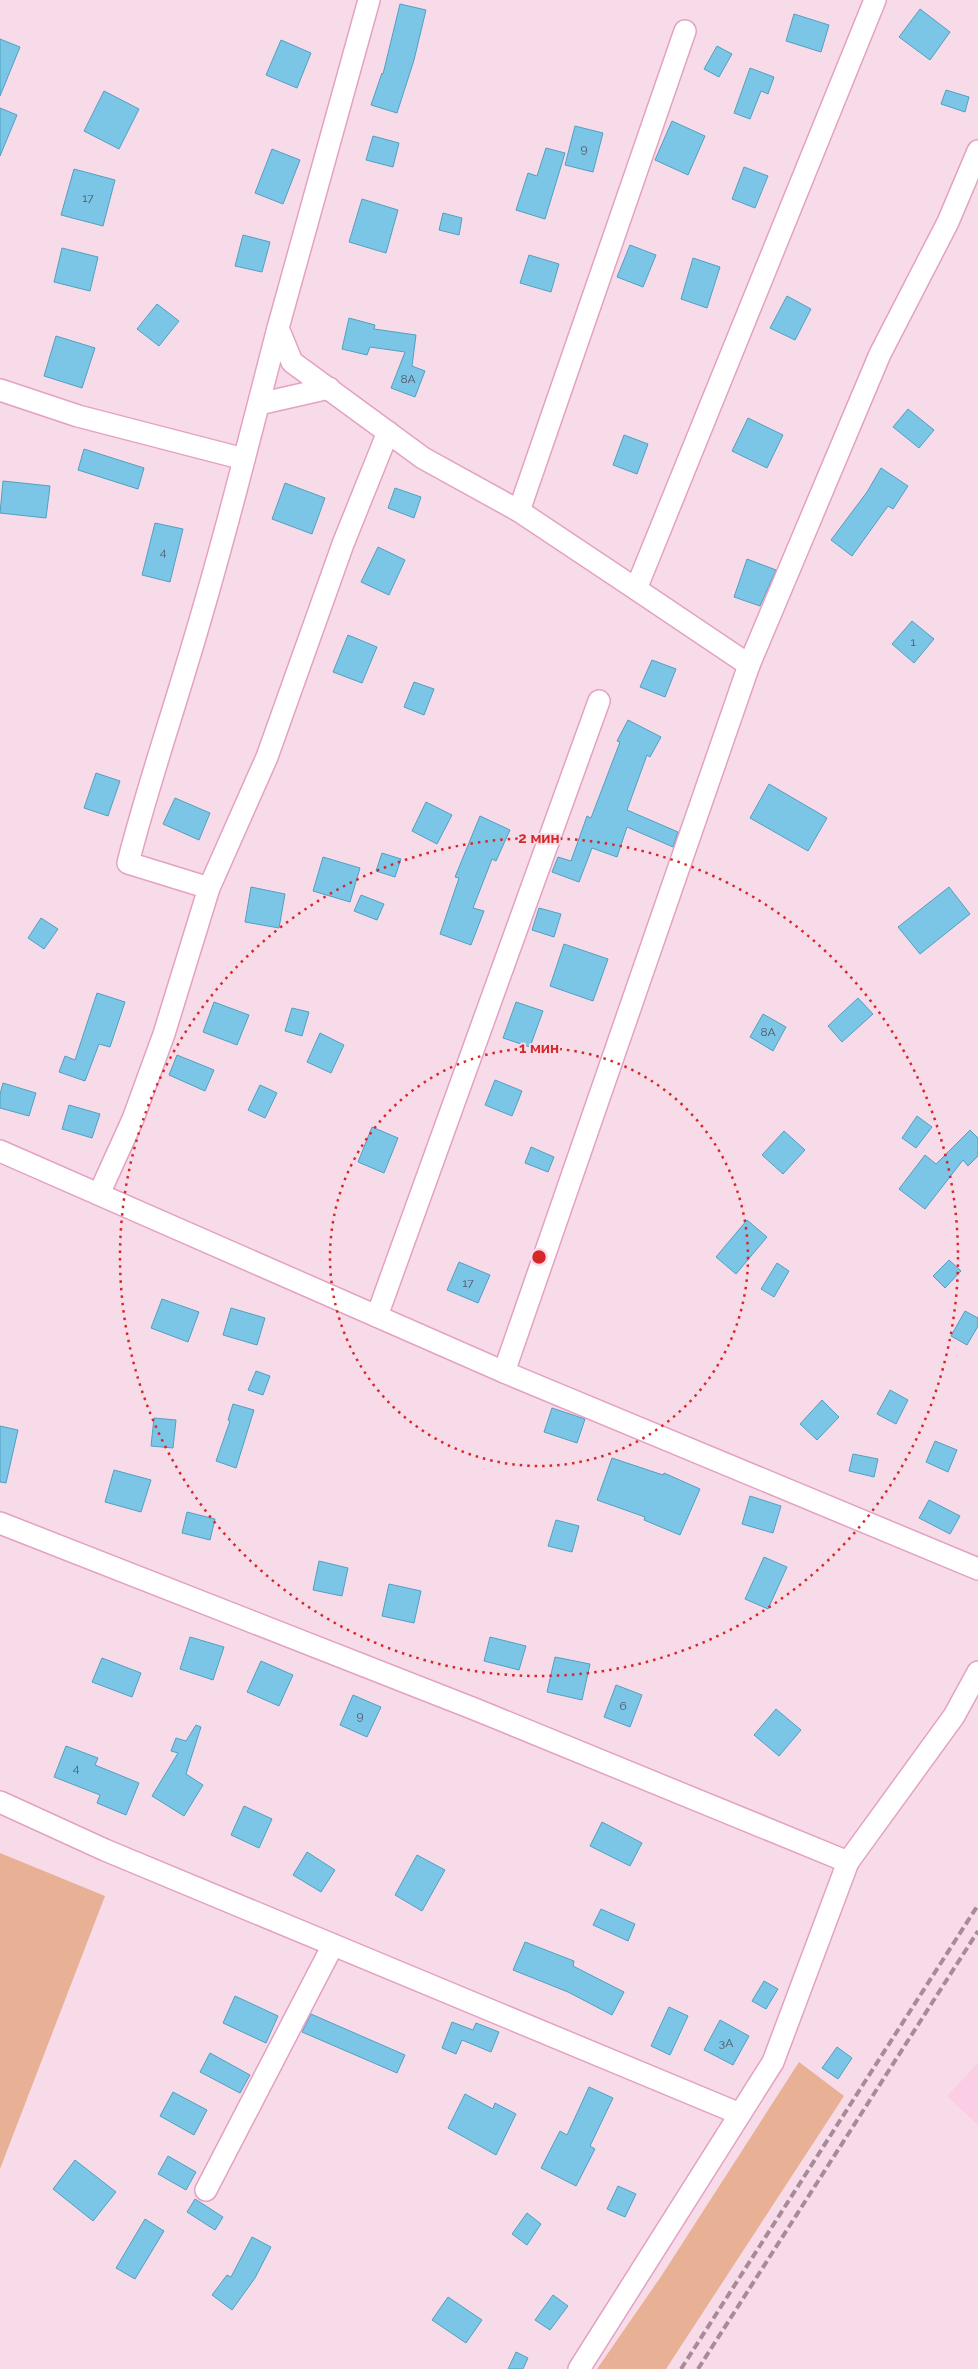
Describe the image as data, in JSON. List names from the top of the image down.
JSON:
{
  "house_numbers": [
    "9",
    "17",
    "8А",
    "4",
    "1",
    "8А",
    "17",
    "6",
    "9",
    "4",
    "3А"
  ],
  "rings": ["2 мин", "1 мин"]
}
